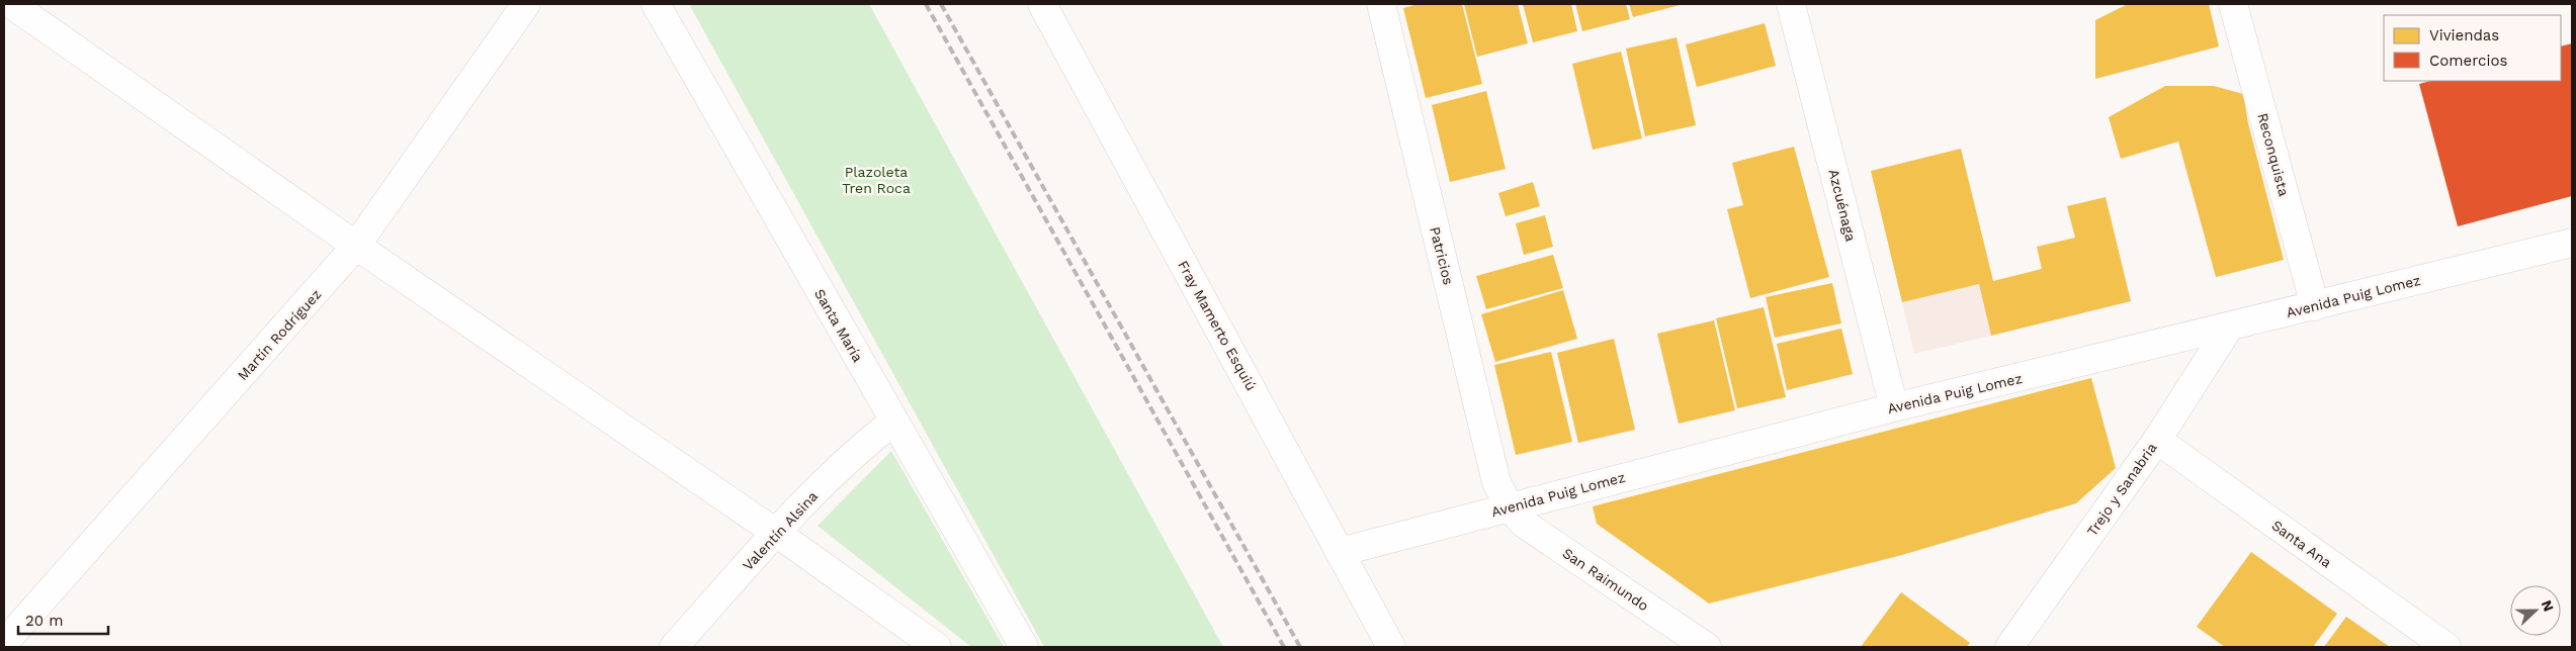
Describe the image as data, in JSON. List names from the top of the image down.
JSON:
{
  "streets": {
    "street": [
      "Reconquista",
      "Azcuénaga",
      "Patricios",
      "Avenida Puig Lomez",
      "Santa María",
      "Fray Mamerto Esquiú",
      "Martín Rodríguez",
      "Trejo y Sanabria",
      "Valentín Alsina",
      "Santa Ana",
      "San Raimundo"
    ]
  },
  "crossings": [
    ["Reconquista", "Avenida Puig Lomez"],
    ["Azcuénaga", "Avenida Puig Lomez"],
    ["Patricios", "Avenida Puig Lomez"],
    ["Patricios", "San Raimundo"],
    ["Avenida Puig Lomez", "Fray Mamerto Esquiú"],
    ["Avenida Puig Lomez", "Trejo y Sanabria"],
    ["Avenida Puig Lomez", "San Raimundo"],
    ["Santa María", "Valentín Alsina"],
    ["Trejo y Sanabria", "Santa Ana"]
  ],
  "parks": ["Plazoleta Tren Roca"],
  "legend": ["Viviendas", "Comercios"],
  "scale_bar": "20 m",
  "north": "right"
}
